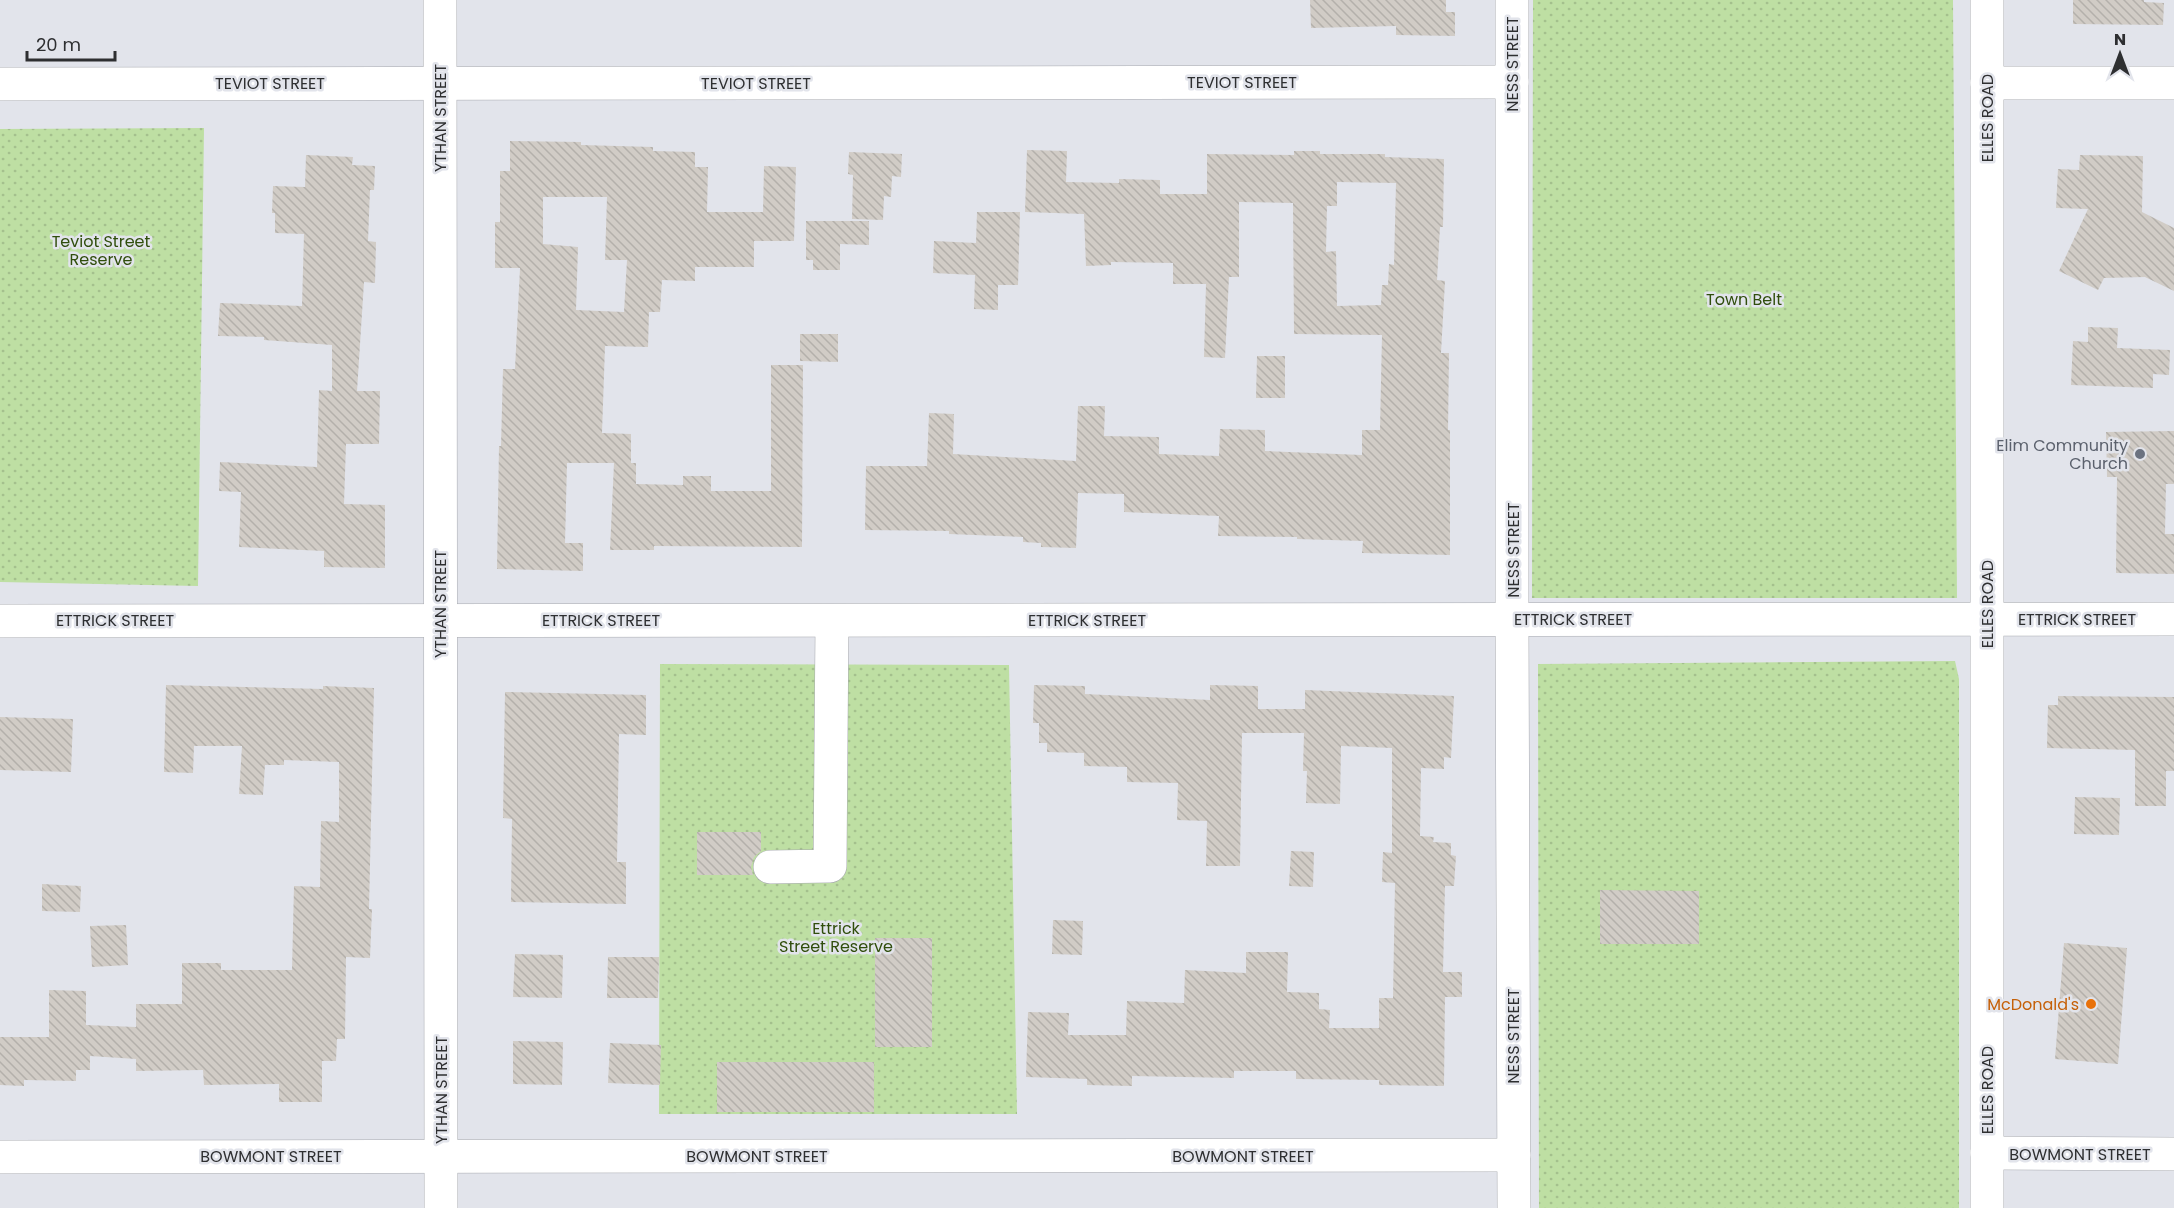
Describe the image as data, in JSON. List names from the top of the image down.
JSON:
{
  "streets": {
    "street": [
      "NESS STREET",
      "TEVIOT STREET",
      "YTHAN STREET",
      "ELLES ROAD",
      "ETTRICK STREET",
      "BOWMONT STREET"
    ]
  },
  "crossings": [
    ["NESS STREET", "TEVIOT STREET"],
    ["NESS STREET", "ETTRICK STREET"],
    ["NESS STREET", "BOWMONT STREET"],
    ["TEVIOT STREET", "YTHAN STREET"],
    ["YTHAN STREET", "ETTRICK STREET"],
    ["YTHAN STREET", "BOWMONT STREET"],
    ["ELLES ROAD", "ETTRICK STREET"],
    ["ELLES ROAD", "BOWMONT STREET"]
  ],
  "parks": ["Teviot Street Reserve", "Town Belt", "Ettrick Street Reserve"],
  "places": ["Elim Community Church", "McDonald's"],
  "scale_bar": "20 m",
  "north": "top"
}
